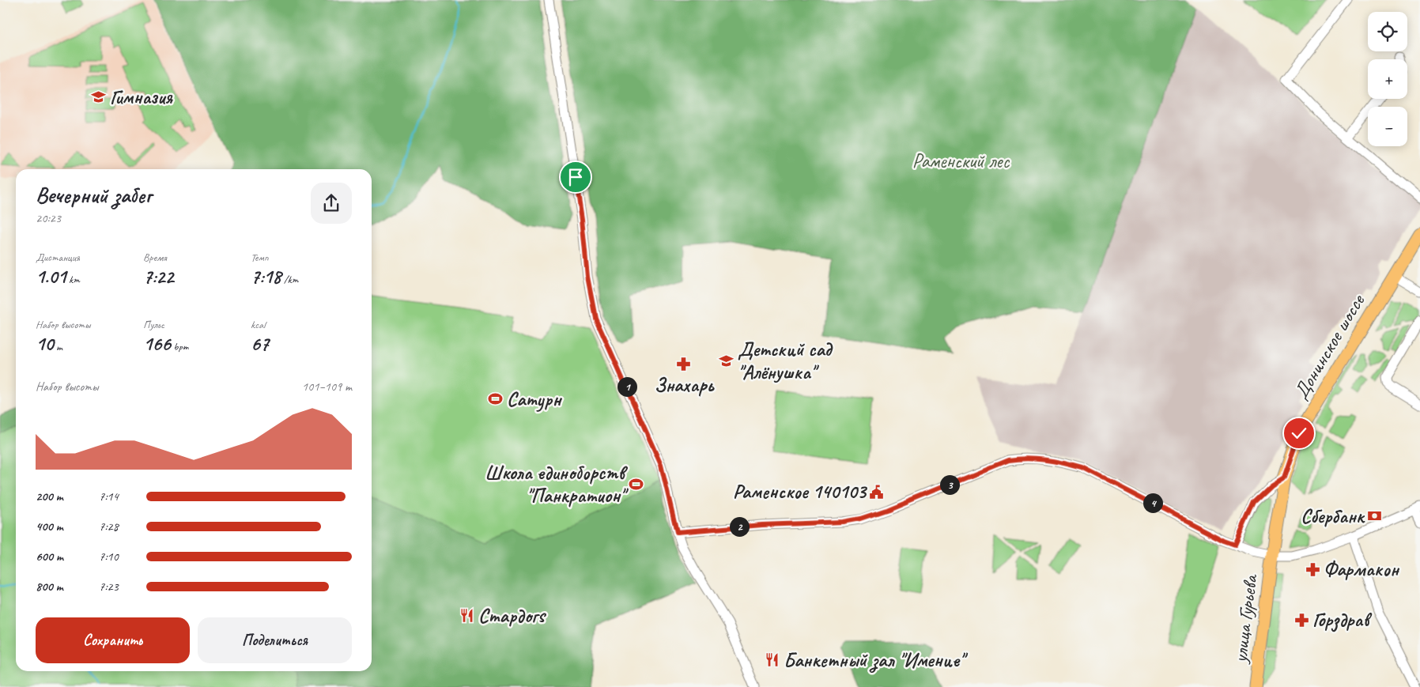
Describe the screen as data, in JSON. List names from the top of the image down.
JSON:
{
  "streets": {
    "main road": ["Донинское шоссе", "улица Гурьева"]
  },
  "crossings": [
    ["Донинское шоссе", "улица Гурьева"]
  ],
  "parks": ["Раменский лес"],
  "places": {
    "school or university": ["Гимназия", "Детский сад \"Алёнушка\""],
    "pharmacy": ["Знахарь", "Фармакон", "Горздрав"],
    "sports": ["Сатурн", "Школа единоборств \"Панкратион\""],
    "public building": ["Раменское 140103"],
    "bank": ["Сбербанк"],
    "restaurant": ["Стардогs", "Банкетный зал \"Имение\""]
  },
  "page": {
    "map_buttons": ["+", "−"],
    "heading": ["Вечерний забег", "20:23"],
    "stats": [
      ["Дистанция", "1.01 km"],
      ["Время", "7:22"],
      ["Темп", "7:18 /km"],
      ["Набор высоты", "10 m"],
      ["Пульс", "166 bpm"],
      ["kcal", "67"]
    ],
    "chart": ["Набор высоты", "101–109 m"],
    "pins": [
      "1",
      "3",
      "4",
      "2"
    ],
    "list": [
      {
        "name": "200 m",
        "note": "7:14"
      },
      {
        "name": "400 m",
        "note": "7:28"
      },
      {
        "name": "600 m",
        "note": "7:10"
      },
      {
        "name": "800 m",
        "note": "7:23"
      }
    ],
    "buttons": ["Сохранить", "Поделиться"]
  }
}
